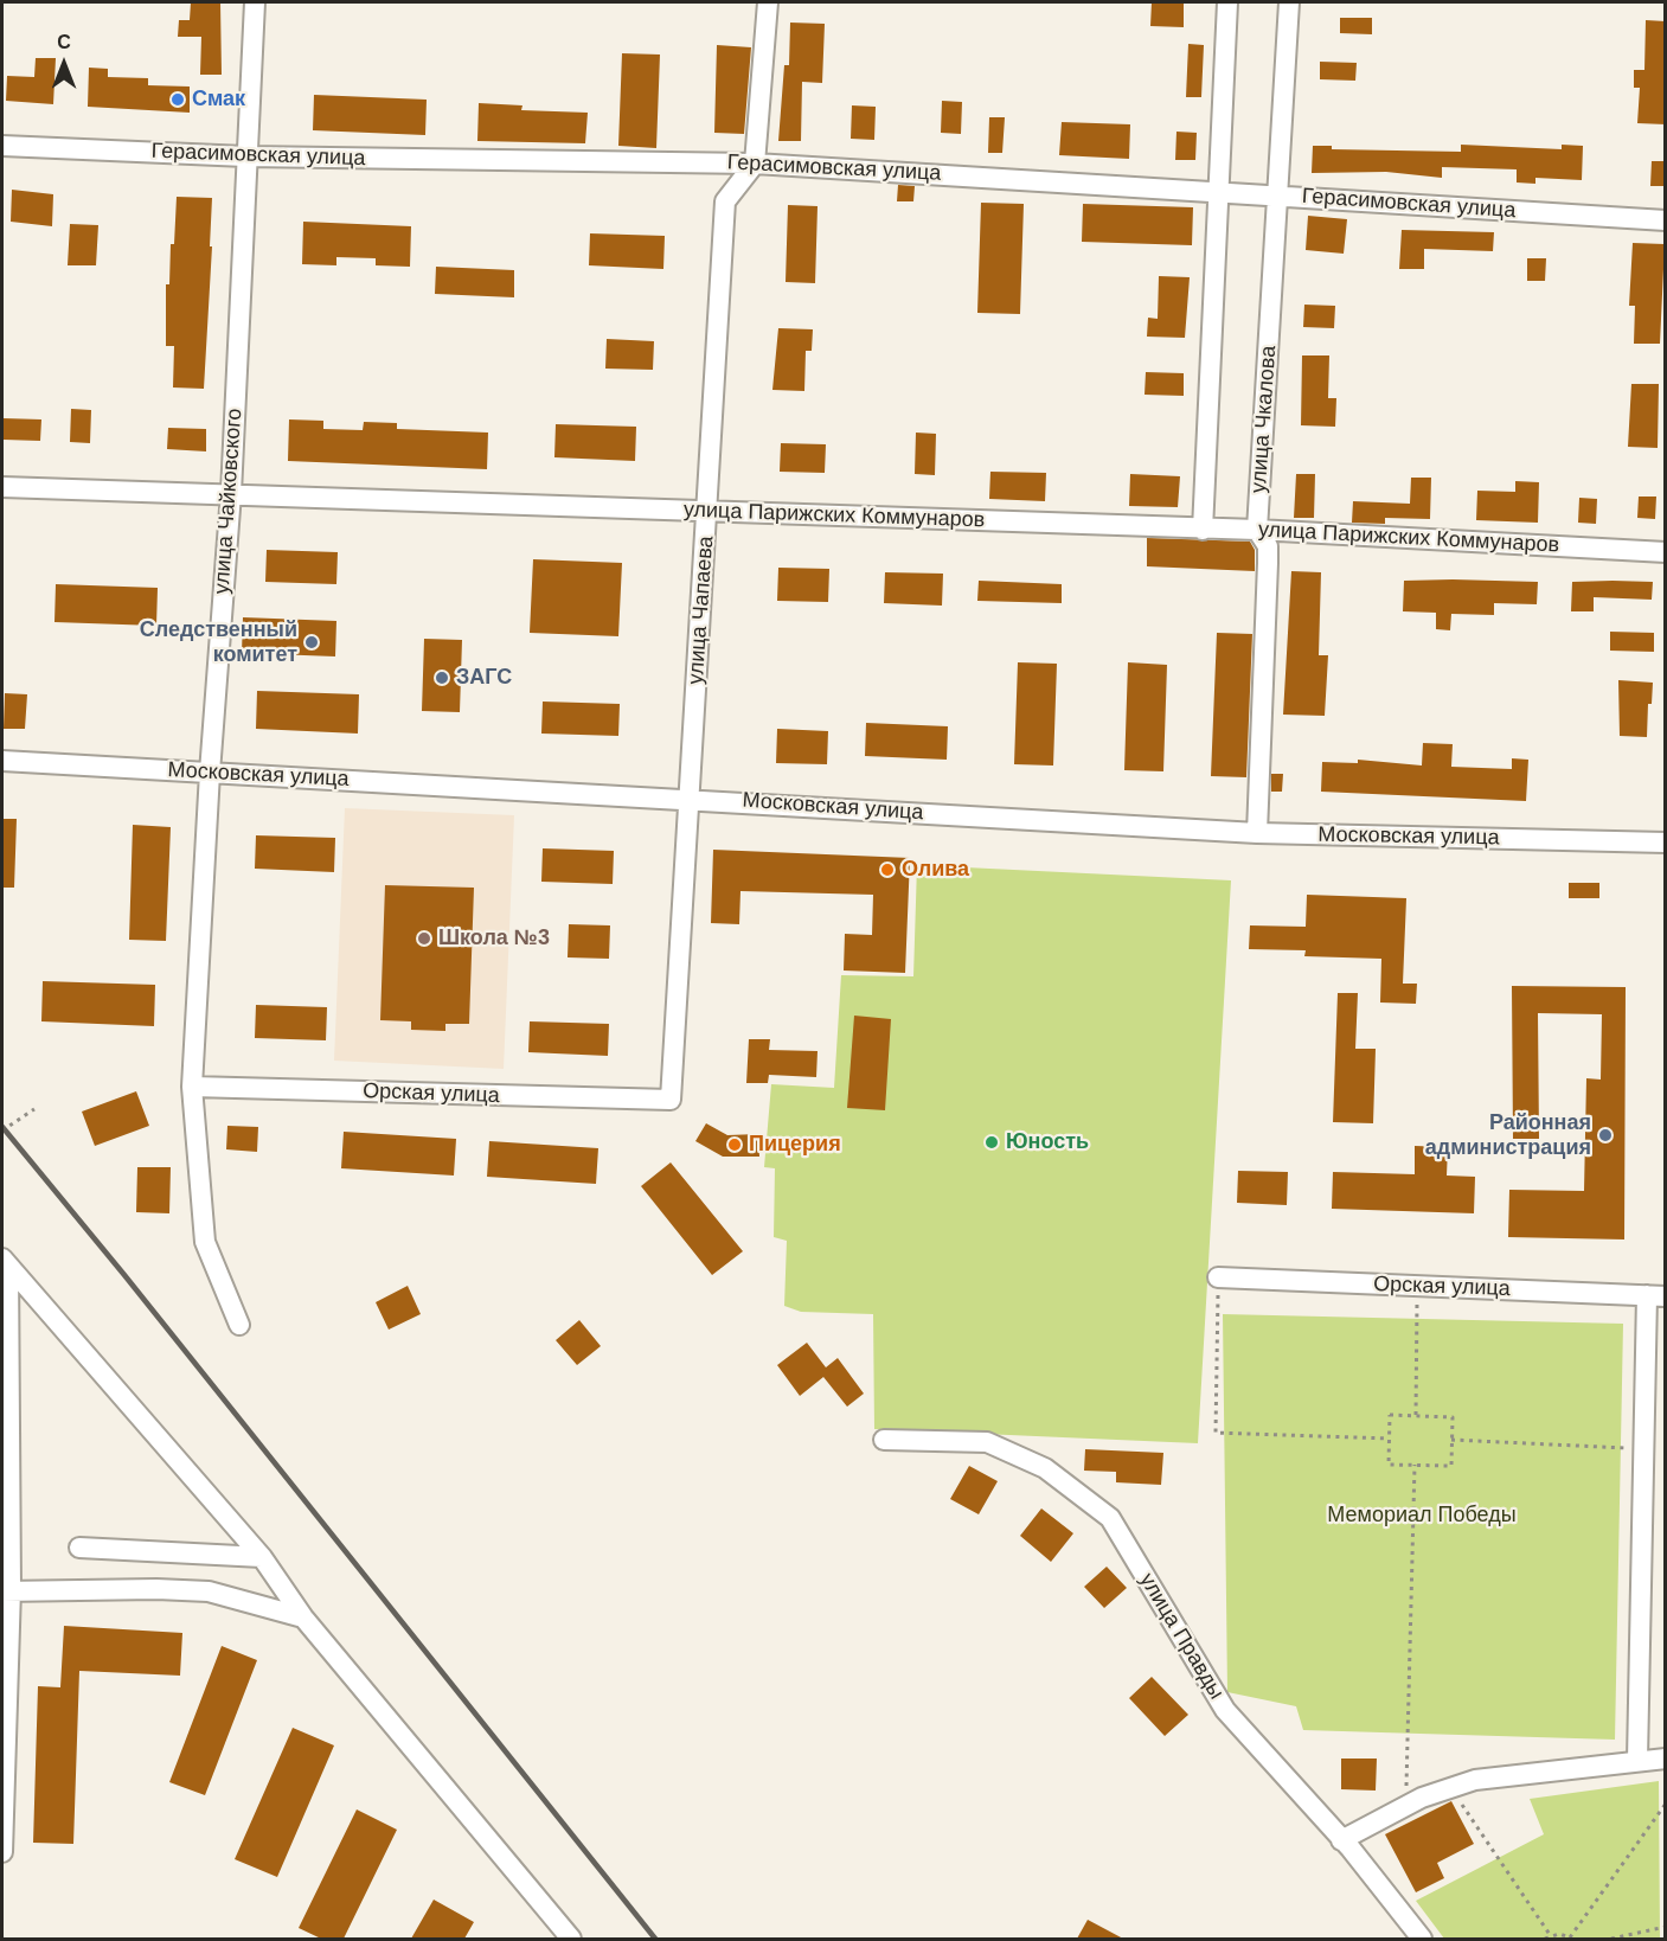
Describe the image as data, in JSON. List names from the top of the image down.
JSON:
{
  "streets": {
    "street": [
      "Герасимовская улица",
      "улица Чкалова",
      "улица Чайковского",
      "улица Парижских Коммунаров",
      "улица Чапаева",
      "Московская улица",
      "Орская улица",
      "улица Правды"
    ]
  },
  "crossings": [
    ["Герасимовская улица", "улица Чкалова"],
    ["Герасимовская улица", "улица Чайковского"],
    ["Герасимовская улица", "улица Чапаева"],
    ["улица Чкалова", "улица Парижских Коммунаров"],
    ["улица Чкалова", "Московская улица"],
    ["улица Чайковского", "улица Парижских Коммунаров"],
    ["улица Чайковского", "Московская улица"],
    ["улица Чайковского", "Орская улица"],
    ["улица Парижских Коммунаров", "улица Чапаева"],
    ["улица Чапаева", "Московская улица"],
    ["улица Чапаева", "Орская улица"]
  ],
  "parks": ["Мемориал Победы"],
  "places": [
    "Смак",
    "Следственный комитет",
    "ЗАГС",
    "Олива",
    "Школа №3",
    "Районная администрация",
    "Юность",
    "Пицерия"
  ],
  "north": "top"
}
